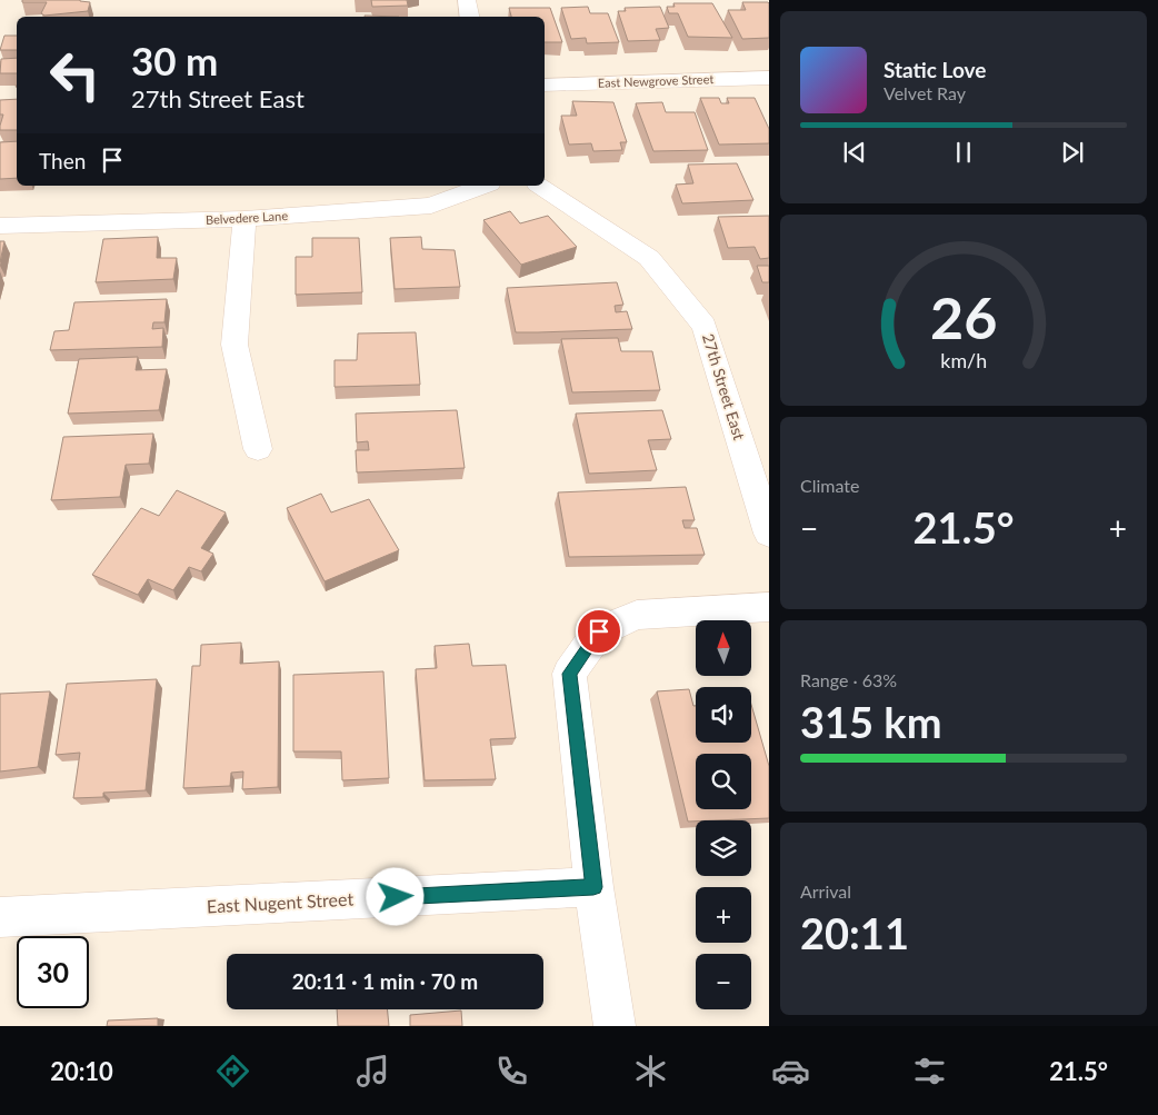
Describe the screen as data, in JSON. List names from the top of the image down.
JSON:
{
  "streets": {
    "street": [
      "East Newgrove Street",
      "Belvedere Lane",
      "27th Street East",
      "East Nugent Street"
    ]
  },
  "north": "top",
  "page": {
    "turn": ["30 m", "27th Street East"],
    "song": ["Static Love", "Velvet Ray"],
    "then": "Then",
    "tile": [
      "Climate",
      ["Range · 63%", "315 km"],
      ["Arrival", "20:11"]
    ],
    "heat": ["−", "21.5°", "+"],
    "map_buttons": ["+", "−"],
    "limit": "30",
    "trip": "20:11 · 1 min · 70 m",
    "tabs": ["20:10", "21.5°"],
    "gauge": ["26", "km/h"]
  }
}
